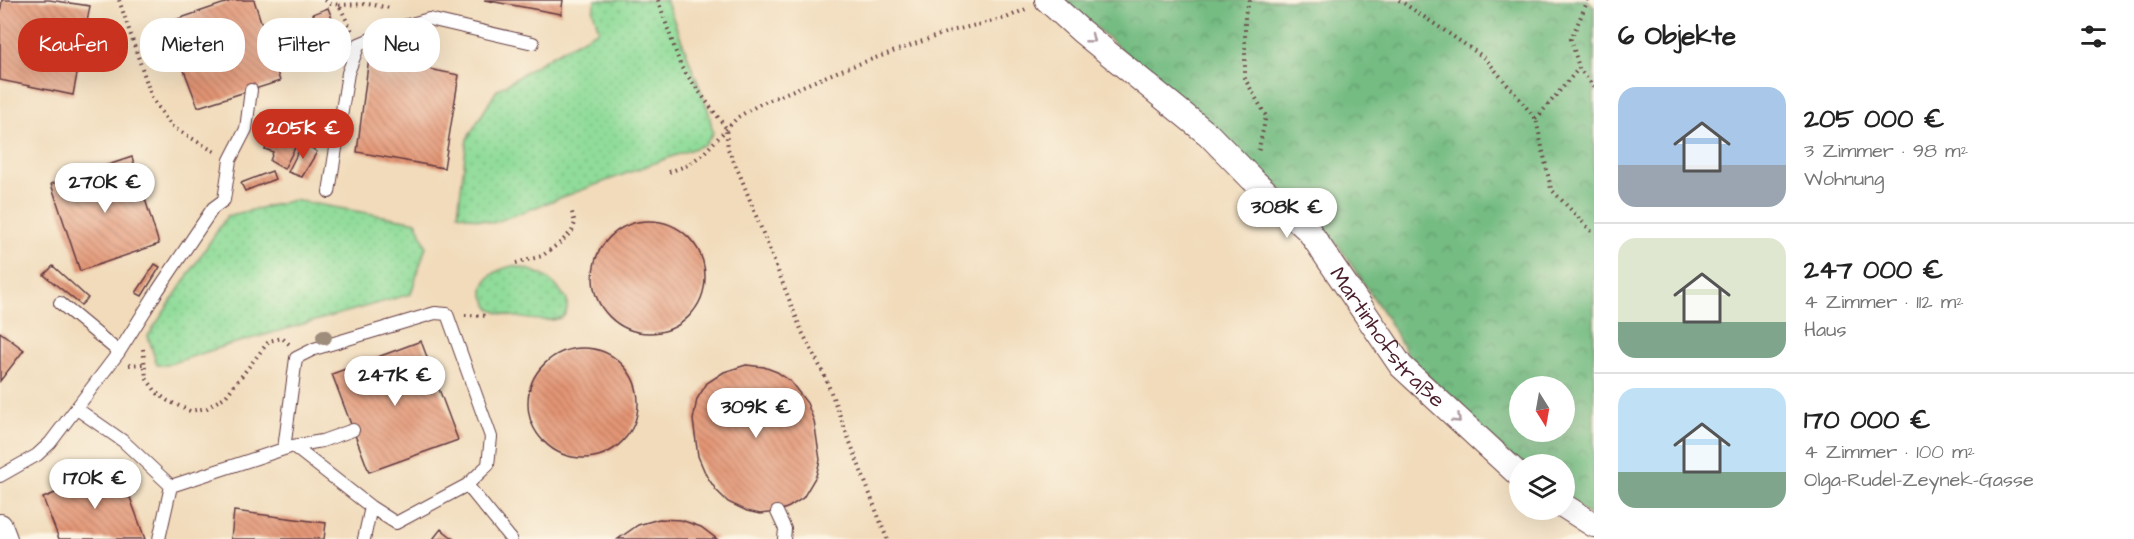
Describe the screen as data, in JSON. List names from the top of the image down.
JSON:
{
  "streets": {
    "street": ["Martinhofstraße"]
  },
  "one_way": ["Martinhofstraße"],
  "north": "bottom",
  "page": {
    "heading": "6 Objekte",
    "chip": [
      "Kaufen",
      "Mieten",
      "Filter",
      "Neu"
    ],
    "list": [
      {
        "name": "205 000 €",
        "note": "3 Zimmer · 98 m² · Wohnung"
      },
      {
        "name": "247 000 €",
        "note": "4 Zimmer · 112 m² · Haus"
      },
      {
        "name": "170 000 €",
        "note": "4 Zimmer · 100 m² · Olga-Rudel-Zeynek-Gasse"
      }
    ],
    "price": [
      "205K €",
      "270K €",
      "308K €",
      "247K €",
      "309K €",
      "170K €"
    ]
  }
}
